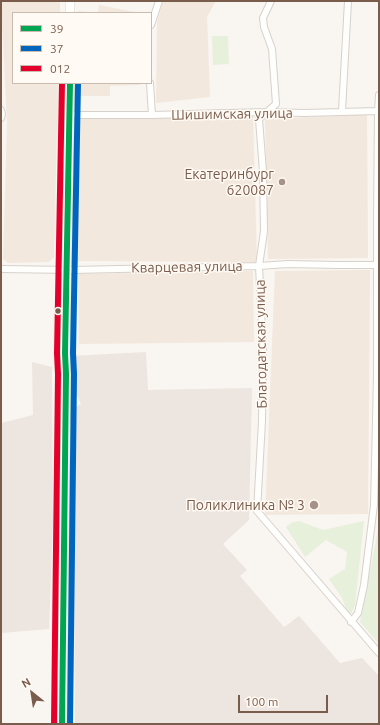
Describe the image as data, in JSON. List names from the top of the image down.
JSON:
{
  "streets": {
    "street": ["Шишимская улица", "Кварцевая улица", "Благодатская улица"]
  },
  "crossings": [
    ["Шишимская улица", "Благодатская улица"],
    ["Кварцевая улица", "Благодатская улица"]
  ],
  "places": ["Екатеринбург 620087", "Поликлиника № 3"],
  "lines": ["transit line 39", "transit line 37", "transit line 012"],
  "legend": ["39", "37", "012"],
  "scale_bar": "100 m",
  "north": "top left"
}
